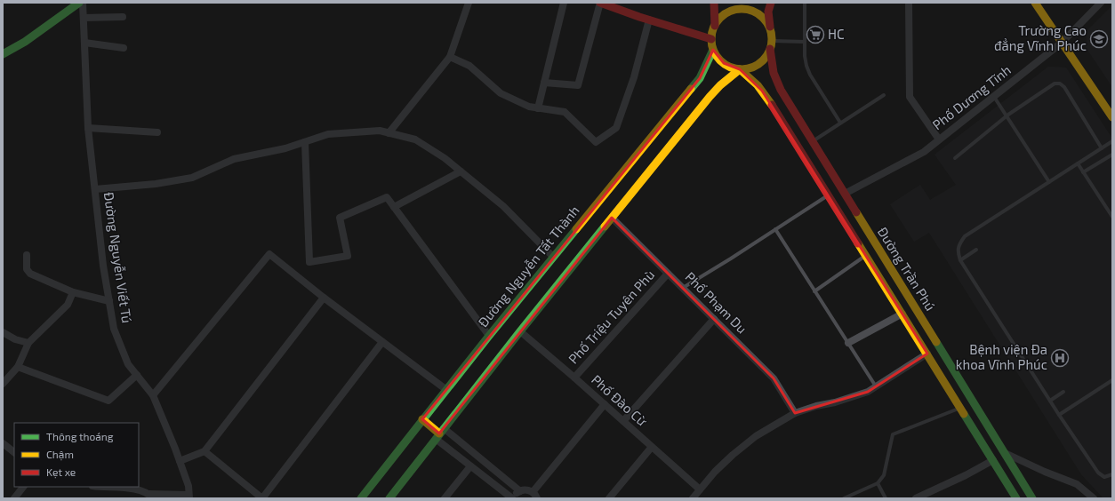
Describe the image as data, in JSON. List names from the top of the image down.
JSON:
{
  "streets": {
    "main road": ["Đường Nguyễn Tất Thành", "Đường Trần Phú"],
    "street": [
      "Phố Dương Tĩnh",
      "Đường Nguyễn Viết Tú",
      "Phố Phạm Du",
      "Phố Triệu Tuyên Phù",
      "Phố Đào Cừ"
    ]
  },
  "crossings": [
    ["Phố Dương Tĩnh", "Đường Trần Phú"],
    ["Đường Nguyễn Tất Thành", "Đường Trần Phú"],
    ["Phố Phạm Du", "Phố Triệu Tuyên Phù"],
    ["Phố Triệu Tuyên Phù", "Phố Đào Cừ"]
  ],
  "places": {
    "supermarket": ["HC"],
    "school or university": ["Trường Cao đẳng Vĩnh Phúc"],
    "hospital": ["Bệnh viện Đa khoa Vĩnh Phúc"]
  },
  "legend": ["Thông thoáng", "Chậm", "Kẹt xe"]
}
